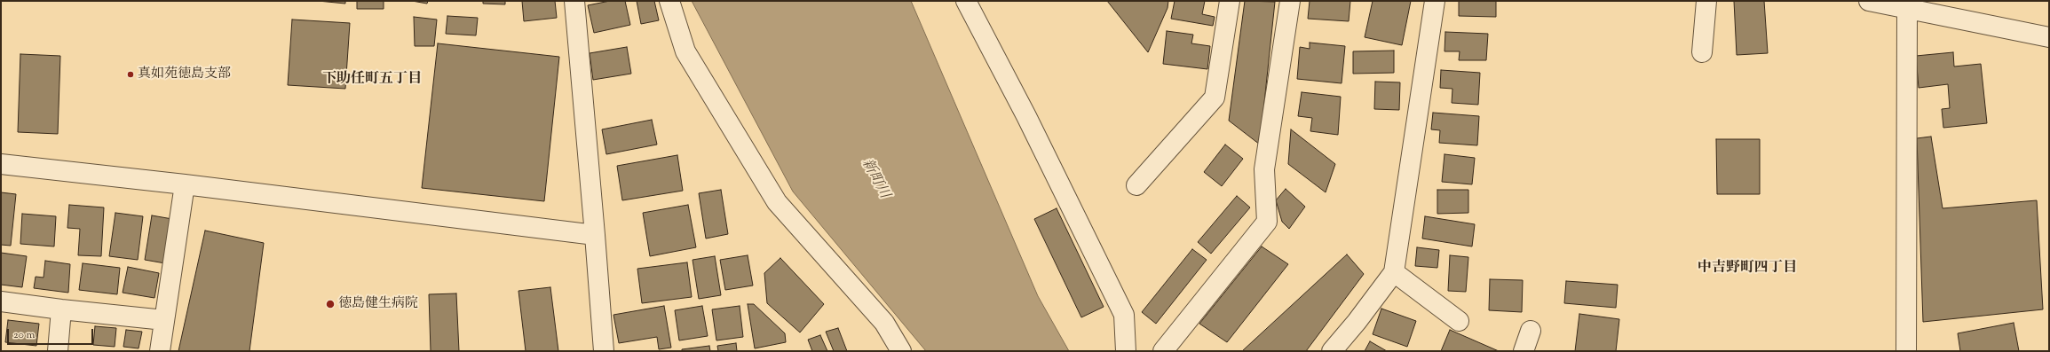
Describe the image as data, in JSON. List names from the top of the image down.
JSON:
{
  "districts": ["下助任町五丁目", "中吉野町四丁目"],
  "water": ["新町川"],
  "places": ["真如苑徳島支部", "徳島健生病院"],
  "scale_bar": "20 m"
}
